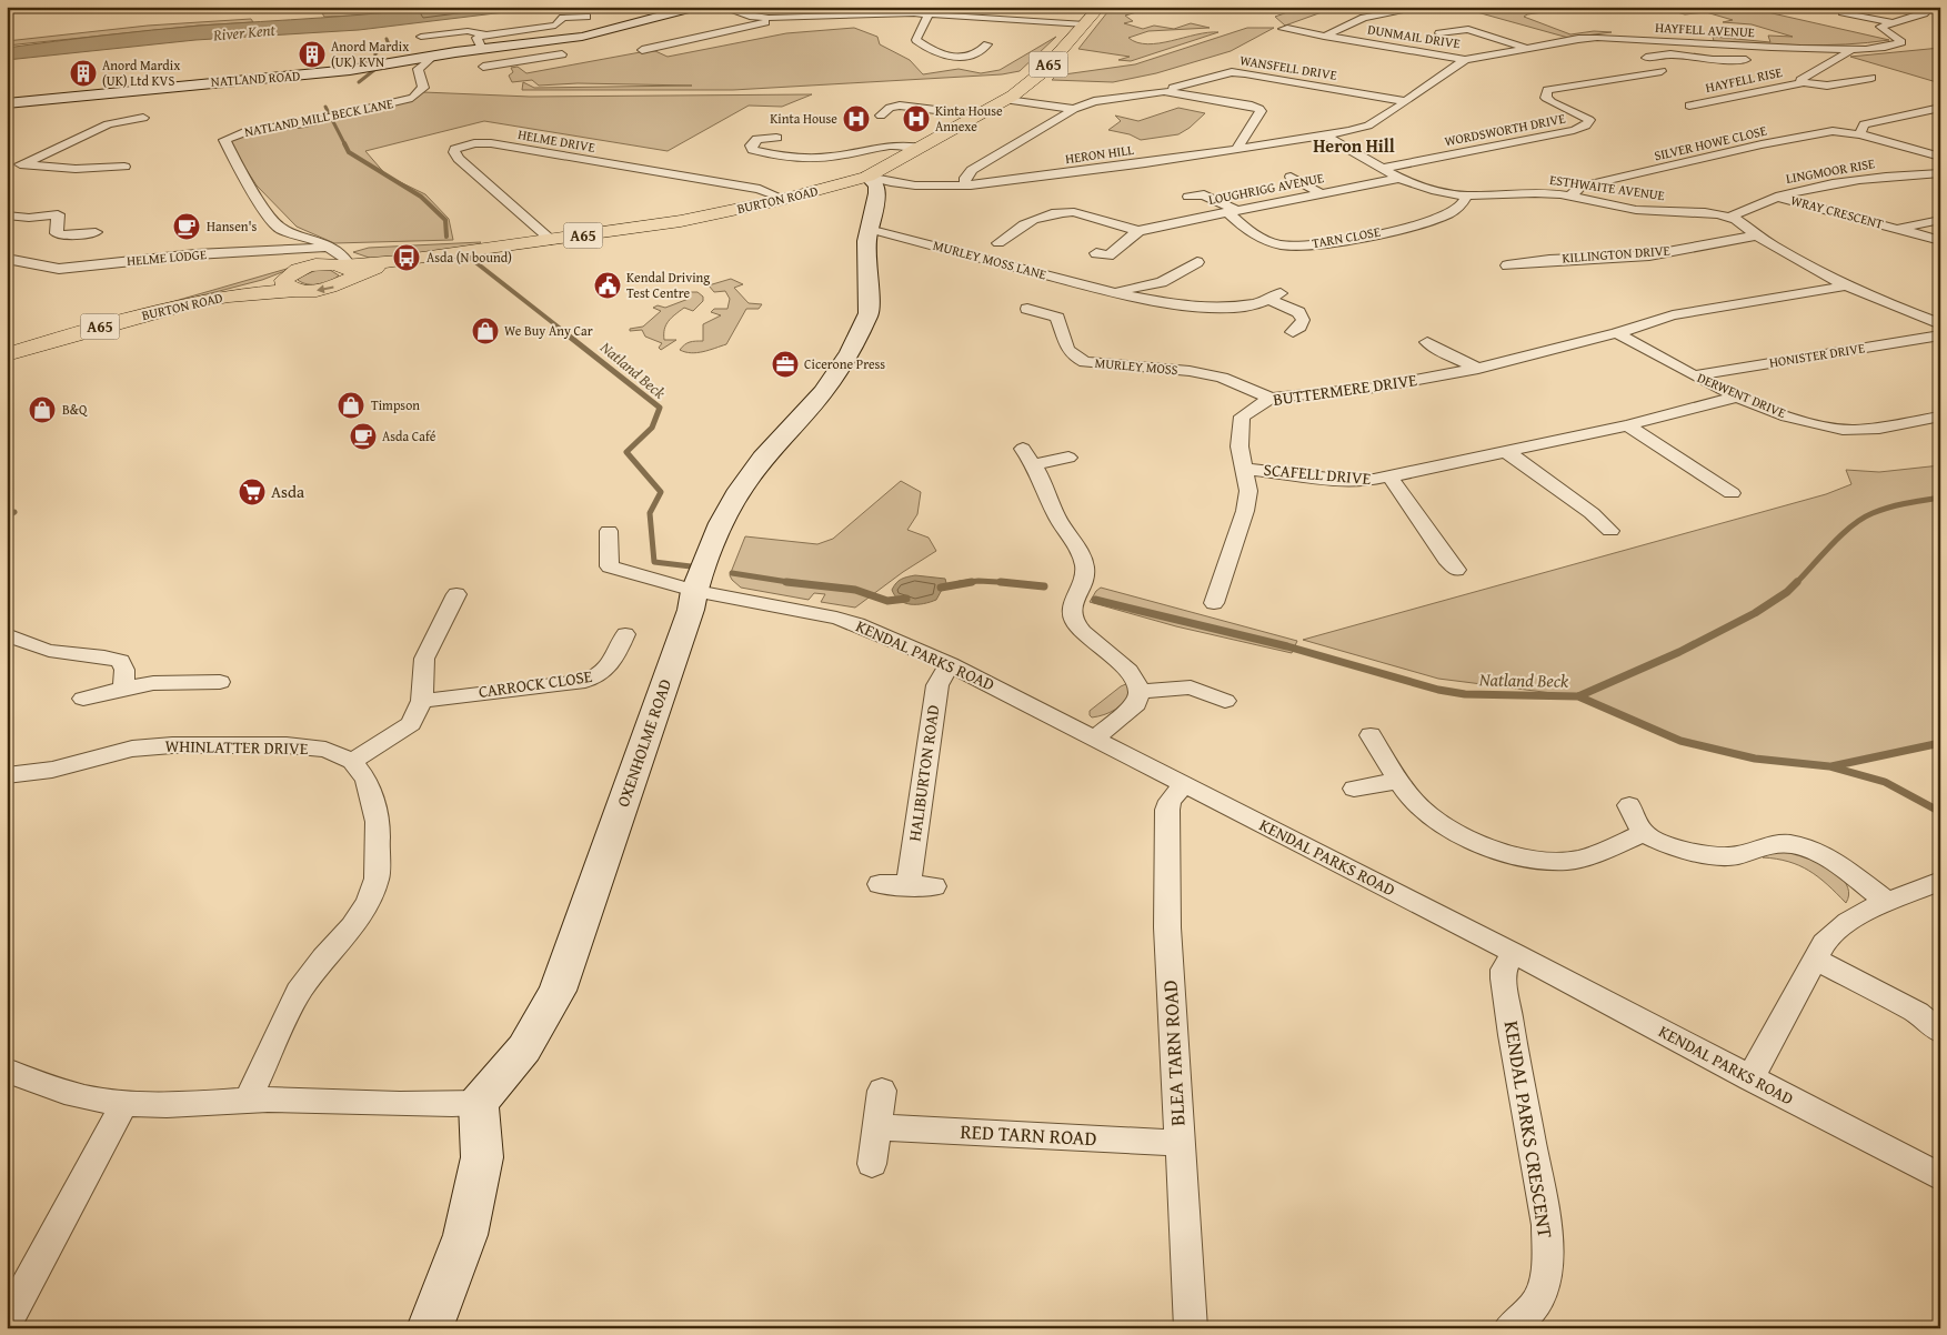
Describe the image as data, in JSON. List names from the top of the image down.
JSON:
{
  "streets": {
    "main road": [
      "A65",
      "NATLAND ROAD",
      "BURTON ROAD",
      "OXENHOLME ROAD"
    ],
    "street": [
      "HAYFELL AVENUE",
      "DUNMAIL DRIVE",
      "WANSFELL DRIVE",
      "HAYFELL RISE",
      "NATLAND MILL BECK LANE",
      "WORDSWORTH DRIVE",
      "HELME DRIVE",
      "SILVER HOWE CLOSE",
      "HERON HILL",
      "LINGMOOR RISE",
      "ESTHWAITE AVENUE",
      "LOUGHRIGG AVENUE",
      "WRAY CRESCENT",
      "TARN CLOSE",
      "KILLINGTON DRIVE",
      "HELME LODGE",
      "MURLEY MOSS LANE",
      "HONISTER DRIVE",
      "MURLEY MOSS",
      "BUTTERMERE DRIVE",
      "DERWENT DRIVE",
      "SCAFELL DRIVE",
      "KENDAL PARKS ROAD",
      "CARROCK CLOSE",
      "WHINLATTER DRIVE",
      "HALIBURTON ROAD",
      "BLEA TARN ROAD",
      "KENDAL PARKS CRESCENT",
      "RED TARN ROAD"
    ]
  },
  "crossings": [
    ["HAYFELL AVENUE", "DUNMAIL DRIVE"],
    ["HAYFELL AVENUE", "WANSFELL DRIVE"],
    ["HAYFELL AVENUE", "HAYFELL RISE"],
    ["HAYFELL AVENUE", "HERON HILL"],
    ["HAYFELL AVENUE", "ESTHWAITE AVENUE"],
    ["A65", "NATLAND MILL BECK LANE"],
    ["A65", "BURTON ROAD"],
    ["A65", "HELME LODGE"],
    ["NATLAND ROAD", "NATLAND MILL BECK LANE"],
    ["NATLAND MILL BECK LANE", "BURTON ROAD"],
    ["NATLAND MILL BECK LANE", "HELME LODGE"],
    ["WORDSWORTH DRIVE", "ESTHWAITE AVENUE"],
    ["HELME DRIVE", "BURTON ROAD"],
    ["SILVER HOWE CLOSE", "ESTHWAITE AVENUE"],
    ["HERON HILL", "ESTHWAITE AVENUE"],
    ["HERON HILL", "BURTON ROAD"],
    ["HERON HILL", "OXENHOLME ROAD"],
    ["LINGMOOR RISE", "ESTHWAITE AVENUE"],
    ["LINGMOOR RISE", "WRAY CRESCENT"],
    ["ESTHWAITE AVENUE", "LOUGHRIGG AVENUE"],
    ["ESTHWAITE AVENUE", "TARN CLOSE"],
    ["ESTHWAITE AVENUE", "KILLINGTON DRIVE"],
    ["ESTHWAITE AVENUE", "BUTTERMERE DRIVE"],
    ["LOUGHRIGG AVENUE", "TARN CLOSE"],
    ["BURTON ROAD", "HELME LODGE"],
    ["BURTON ROAD", "OXENHOLME ROAD"],
    ["MURLEY MOSS LANE", "OXENHOLME ROAD"],
    ["HONISTER DRIVE", "DERWENT DRIVE"],
    ["MURLEY MOSS", "BUTTERMERE DRIVE"],
    ["BUTTERMERE DRIVE", "DERWENT DRIVE"],
    ["BUTTERMERE DRIVE", "SCAFELL DRIVE"],
    ["DERWENT DRIVE", "SCAFELL DRIVE"],
    ["KENDAL PARKS ROAD", "OXENHOLME ROAD"],
    ["KENDAL PARKS ROAD", "HALIBURTON ROAD"],
    ["KENDAL PARKS ROAD", "BLEA TARN ROAD"],
    ["KENDAL PARKS ROAD", "KENDAL PARKS CRESCENT"],
    ["BLEA TARN ROAD", "RED TARN ROAD"]
  ],
  "districts": ["Heron Hill"],
  "water": ["River Kent", "Natland Beck"],
  "places": {
    "building": ["Anord Mardix (UK) KVN", "Anord Mardix (UK) Ltd KVS"],
    "hospital": ["Kinta House", "Kinta House Annexe"],
    "cafe": ["Hansen's", "Asda Café"],
    "bus stop": ["Asda (N bound)"],
    "public building": ["Kendal Driving Test Centre"],
    "shop": ["We Buy Any Car", "Timpson", "B&Q"],
    "office": ["Cicerone Press"],
    "supermarket": ["Asda"]
  }
}
